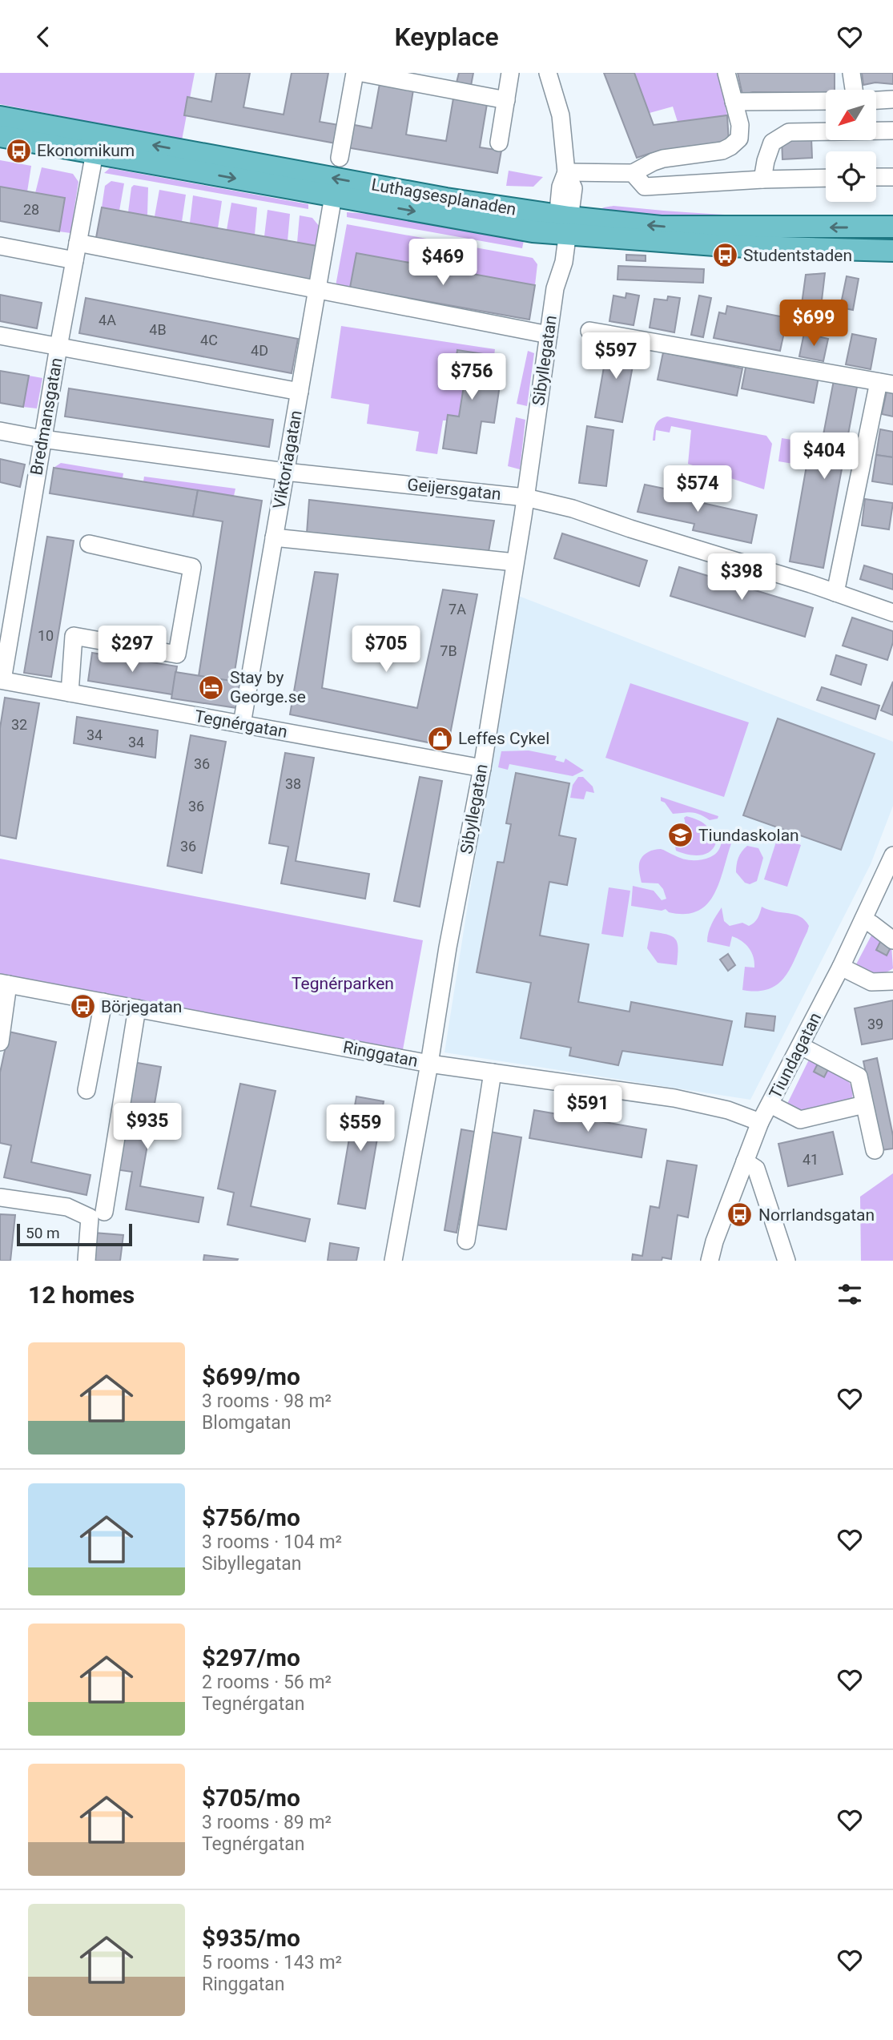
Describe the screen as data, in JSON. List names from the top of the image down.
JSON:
{
  "streets": {
    "main road": ["Luthagsesplanaden"],
    "street": [
      "Sibyllegatan",
      "Bredmansgatan",
      "Viktoriagatan",
      "Geijersgatan",
      "Tegnérgatan",
      "Ringgatan",
      "Tiundagatan"
    ]
  },
  "crossings": [
    ["Luthagsesplanaden", "Sibyllegatan"],
    ["Luthagsesplanaden", "Bredmansgatan"],
    ["Luthagsesplanaden", "Viktoriagatan"],
    ["Sibyllegatan", "Geijersgatan"],
    ["Sibyllegatan", "Tegnérgatan"],
    ["Sibyllegatan", "Ringgatan"],
    ["Bredmansgatan", "Geijersgatan"],
    ["Bredmansgatan", "Tegnérgatan"],
    ["Viktoriagatan", "Geijersgatan"],
    ["Viktoriagatan", "Tegnérgatan"],
    ["Ringgatan", "Tiundagatan"]
  ],
  "parks": ["Tegnérparken"],
  "places": {
    "bus stop": [
      "Ekonomikum",
      "Studentstaden",
      "Börjegatan",
      "Norrlandsgatan"
    ],
    "hotel": ["Stay by George.se"],
    "shop": ["Leffes Cykel"],
    "school or university": ["Tiundaskolan"]
  },
  "house_numbers": [
    "28",
    "4A",
    "4B",
    "4C",
    "4D",
    "7A",
    "10",
    "7B",
    "32",
    "34",
    "34",
    "36",
    "38",
    "36",
    "36",
    "39",
    "41"
  ],
  "scale_bar": "50 m",
  "north": "bottom left",
  "page": {
    "header": "Keyplace",
    "price": [
      "$469",
      "$699",
      "$597",
      "$756",
      "$404",
      "$574",
      "$398",
      "$297",
      "$705",
      "$591",
      "$935",
      "$559"
    ],
    "scale": "50 m",
    "heading": "12 homes",
    "list": [
      {
        "name": "$699/mo",
        "note": "3 rooms · 98 m² · Blomgatan"
      },
      {
        "name": "$756/mo",
        "note": "3 rooms · 104 m² · Sibyllegatan"
      },
      {
        "name": "$297/mo",
        "note": "2 rooms · 56 m² · Tegnérgatan"
      },
      {
        "name": "$705/mo",
        "note": "3 rooms · 89 m² · Tegnérgatan"
      },
      {
        "name": "$935/mo",
        "note": "5 rooms · 143 m² · Ringgatan"
      }
    ]
  }
}
